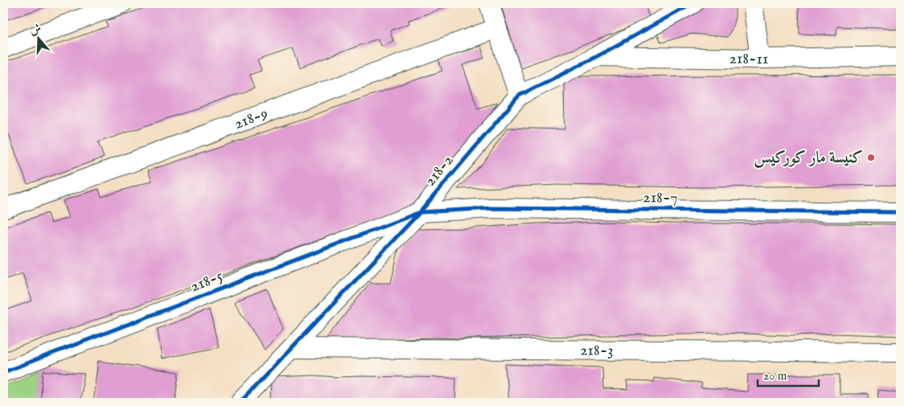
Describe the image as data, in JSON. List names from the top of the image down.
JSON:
{
  "streets": {
    "street": [
      "218-11",
      "218-9",
      "218-2",
      "218-7",
      "218-5",
      "218-3"
    ]
  },
  "crossings": [
    ["218-11", "218-2"],
    ["218-2", "218-7"],
    ["218-2", "218-5"],
    ["218-2", "218-3"],
    ["218-7", "218-5"]
  ],
  "places": ["كنيسة مار كوركيس"],
  "scale_bar": "20 m",
  "north": "top"
}
